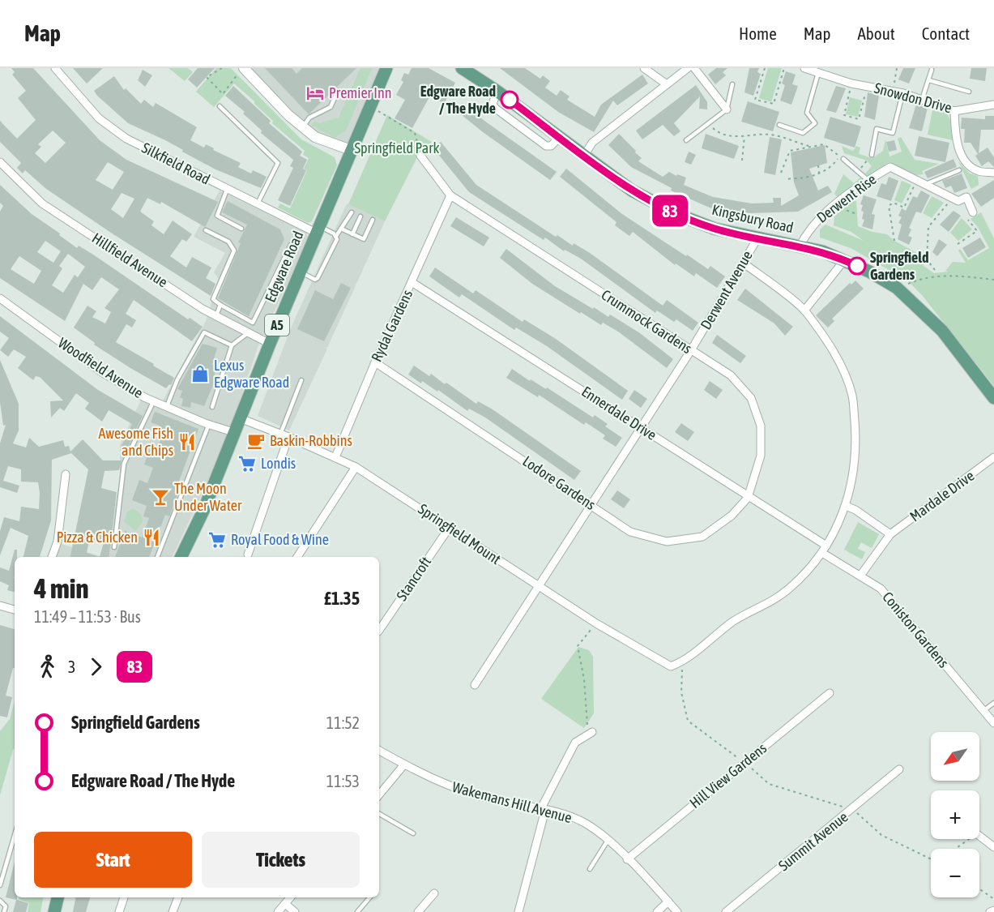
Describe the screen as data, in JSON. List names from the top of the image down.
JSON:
{
  "streets": {
    "main road": ["Kingsbury Road", "Edgware Road", "A5"],
    "street": [
      "Snowdon Drive",
      "Silkfield Road",
      "Derwent Rise",
      "Hillfield Avenue",
      "Derwent Avenue",
      "Crummock Gardens",
      "Rydal Gardens",
      "Woodfield Avenue",
      "Ennerdale Drive",
      "Lodore Gardens",
      "Mardale Drive",
      "Springfield Mount",
      "Stancroft",
      "Coniston Gardens",
      "Hill View Gardens",
      "Wakemans Hill Avenue",
      "Summit Avenue"
    ]
  },
  "crossings": [
    ["Silkfield Road", "Edgware Road"],
    ["Derwent Rise", "Kingsbury Road"],
    ["Kingsbury Road", "Derwent Avenue"],
    ["Hillfield Avenue", "Edgware Road"],
    ["Edgware Road", "Woodfield Avenue"],
    ["Edgware Road", "Springfield Mount"],
    ["Derwent Avenue", "Crummock Gardens"],
    ["Derwent Avenue", "Ennerdale Drive"],
    ["Derwent Avenue", "Lodore Gardens"],
    ["Derwent Avenue", "Springfield Mount"],
    ["Crummock Gardens", "Rydal Gardens"],
    ["Crummock Gardens", "Ennerdale Drive"],
    ["Crummock Gardens", "Lodore Gardens"],
    ["Rydal Gardens", "Ennerdale Drive"],
    ["Rydal Gardens", "Lodore Gardens"],
    ["Rydal Gardens", "Springfield Mount"],
    ["Ennerdale Drive", "Lodore Gardens"],
    ["Ennerdale Drive", "Coniston Gardens"],
    ["Mardale Drive", "Coniston Gardens"],
    ["Springfield Mount", "Stancroft"],
    ["Hill View Gardens", "Wakemans Hill Avenue"]
  ],
  "parks": ["Springfield Park"],
  "places": {
    "hotel": ["Premier Inn"],
    "other": ["Edgware Road / The Hyde", "Springfield Gardens"],
    "shop": ["Lexus Edgware Road"],
    "cafe": ["Baskin-Robbins"],
    "restaurant": ["Awesome Fish and Chips", "Pizza & Chicken"],
    "supermarket": ["Londis", "Royal Food & Wine"],
    "bar": ["The Moon Under Water"]
  },
  "lines": ["bus line 83"],
  "north": "bottom left",
  "page": {
    "header": "Map",
    "nav": [
      "Home",
      "Map",
      "About",
      "Contact"
    ],
    "on_map": "83",
    "heading": ["4 min", "11:49 – 11:53 · Bus", "£1.35"],
    "legs": ["3", "83"],
    "list": [
      {
        "name": "Springfield Gardens",
        "value": "11:52"
      },
      {
        "name": "Edgware Road / The Hyde",
        "value": "11:53"
      }
    ],
    "map_buttons": ["+", "−"],
    "buttons": ["Start", "Tickets"]
  }
}
